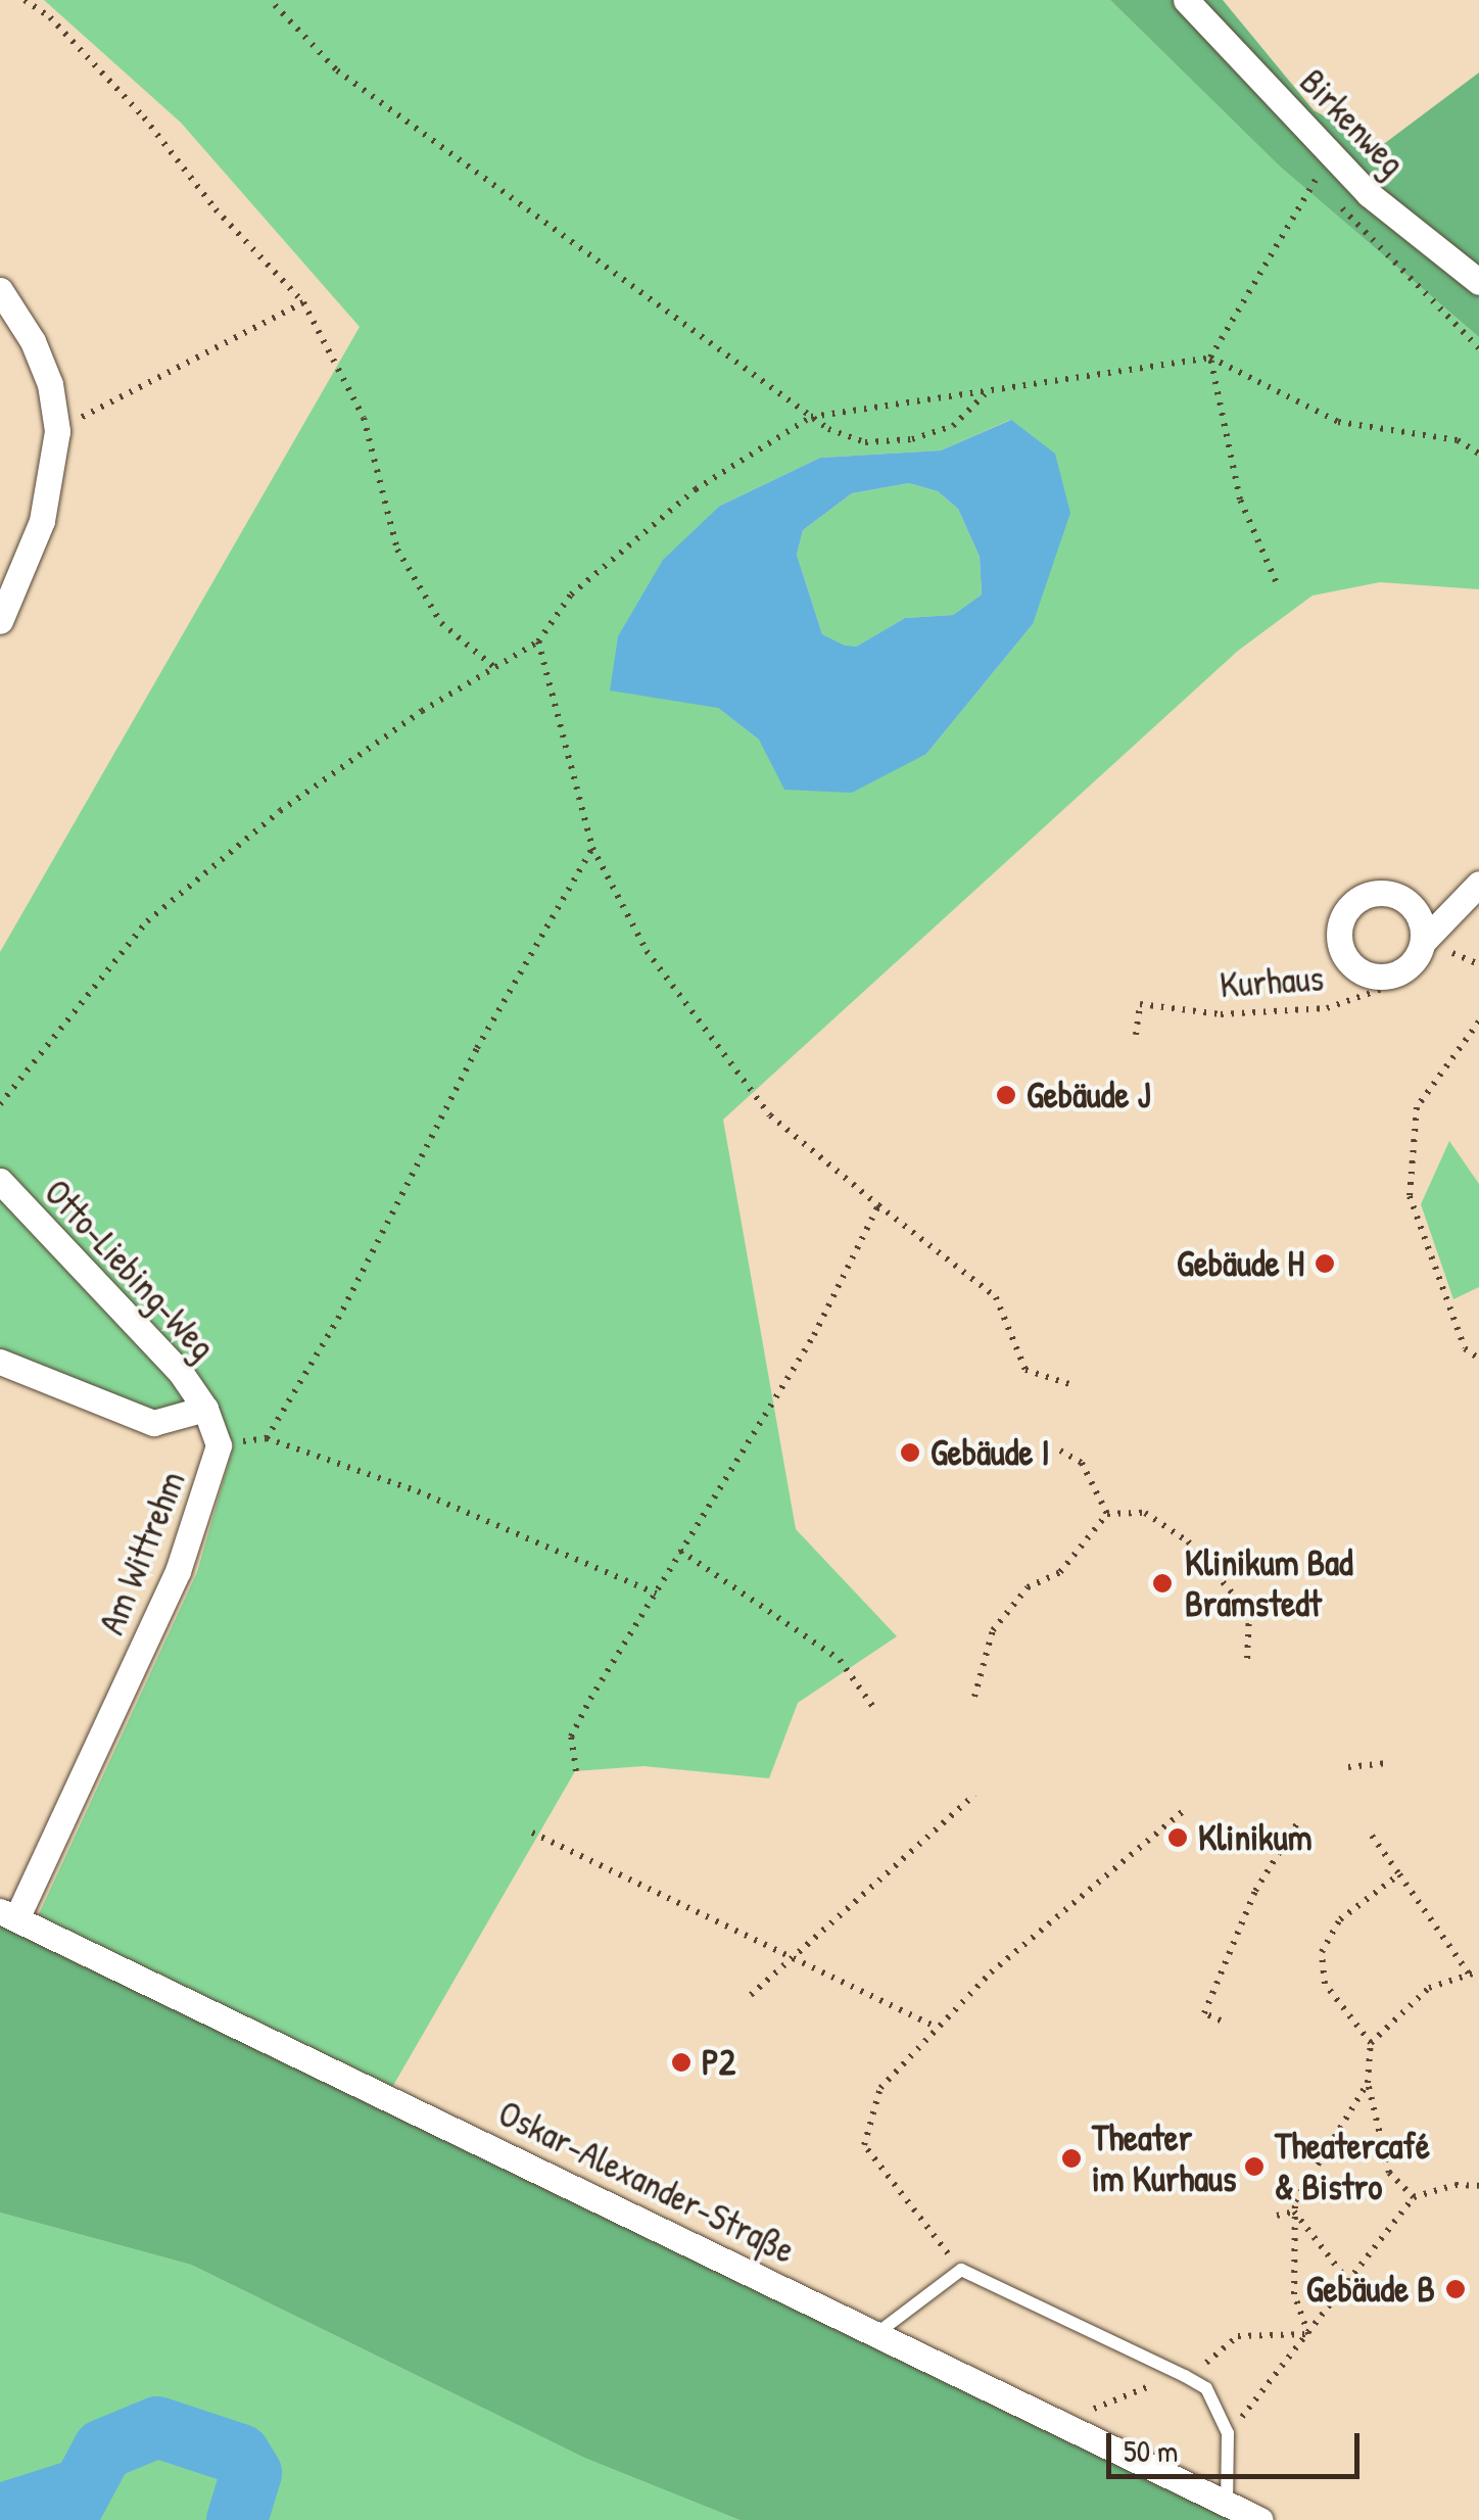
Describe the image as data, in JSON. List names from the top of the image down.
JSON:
{
  "streets": {
    "street": [
      "Birkenweg",
      "Otto-Liebing-Weg",
      "Am Wittrehm",
      "Oskar-Alexander-Straße"
    ],
    "path": ["Kurhaus"]
  },
  "crossings": [
    ["Otto-Liebing-Weg", "Am Wittrehm"],
    ["Am Wittrehm", "Oskar-Alexander-Straße"]
  ],
  "places": [
    "Gebäude J",
    "Gebäude H",
    "Gebäude I",
    "Klinikum Bad Bramstedt",
    "Klinikum",
    "P2",
    "Theater im Kurhaus",
    "Theatercafé & Bistro",
    "Gebäude B"
  ],
  "scale_bar": "50 m"
}
